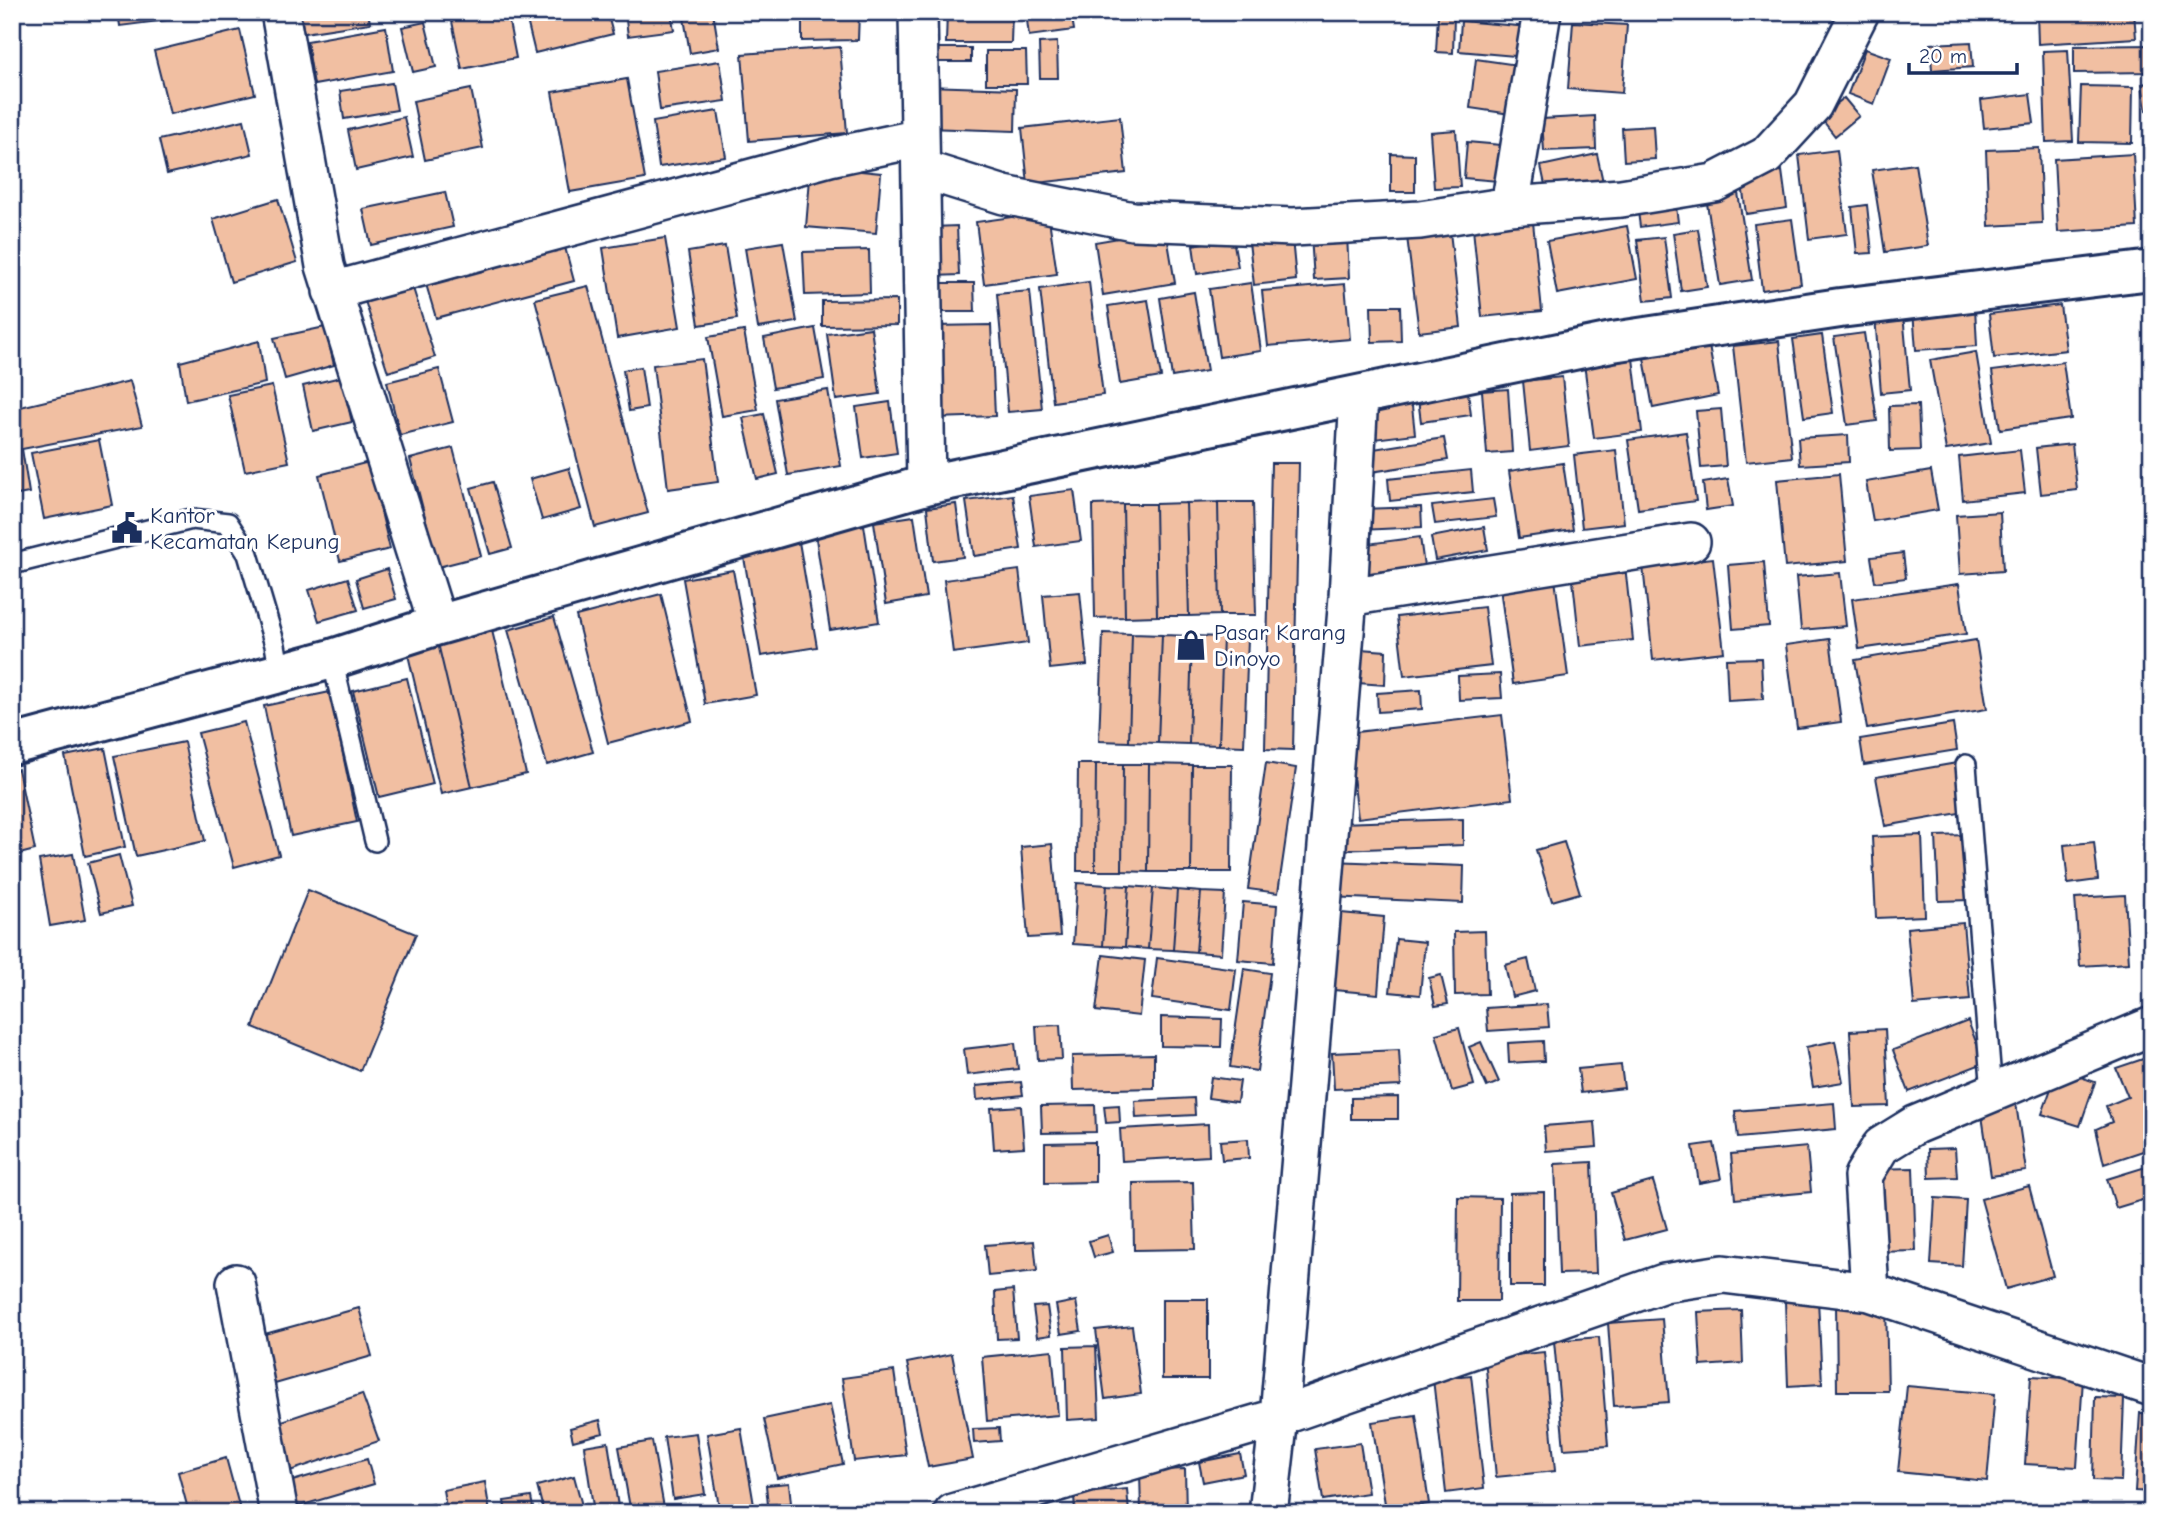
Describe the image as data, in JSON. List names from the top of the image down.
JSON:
{
  "places": {
    "public building": ["Kantor Kecamatan Kepung"],
    "shop": ["Pasar Karang Dinoyo"]
  },
  "scale_bar": "20 m"
}
